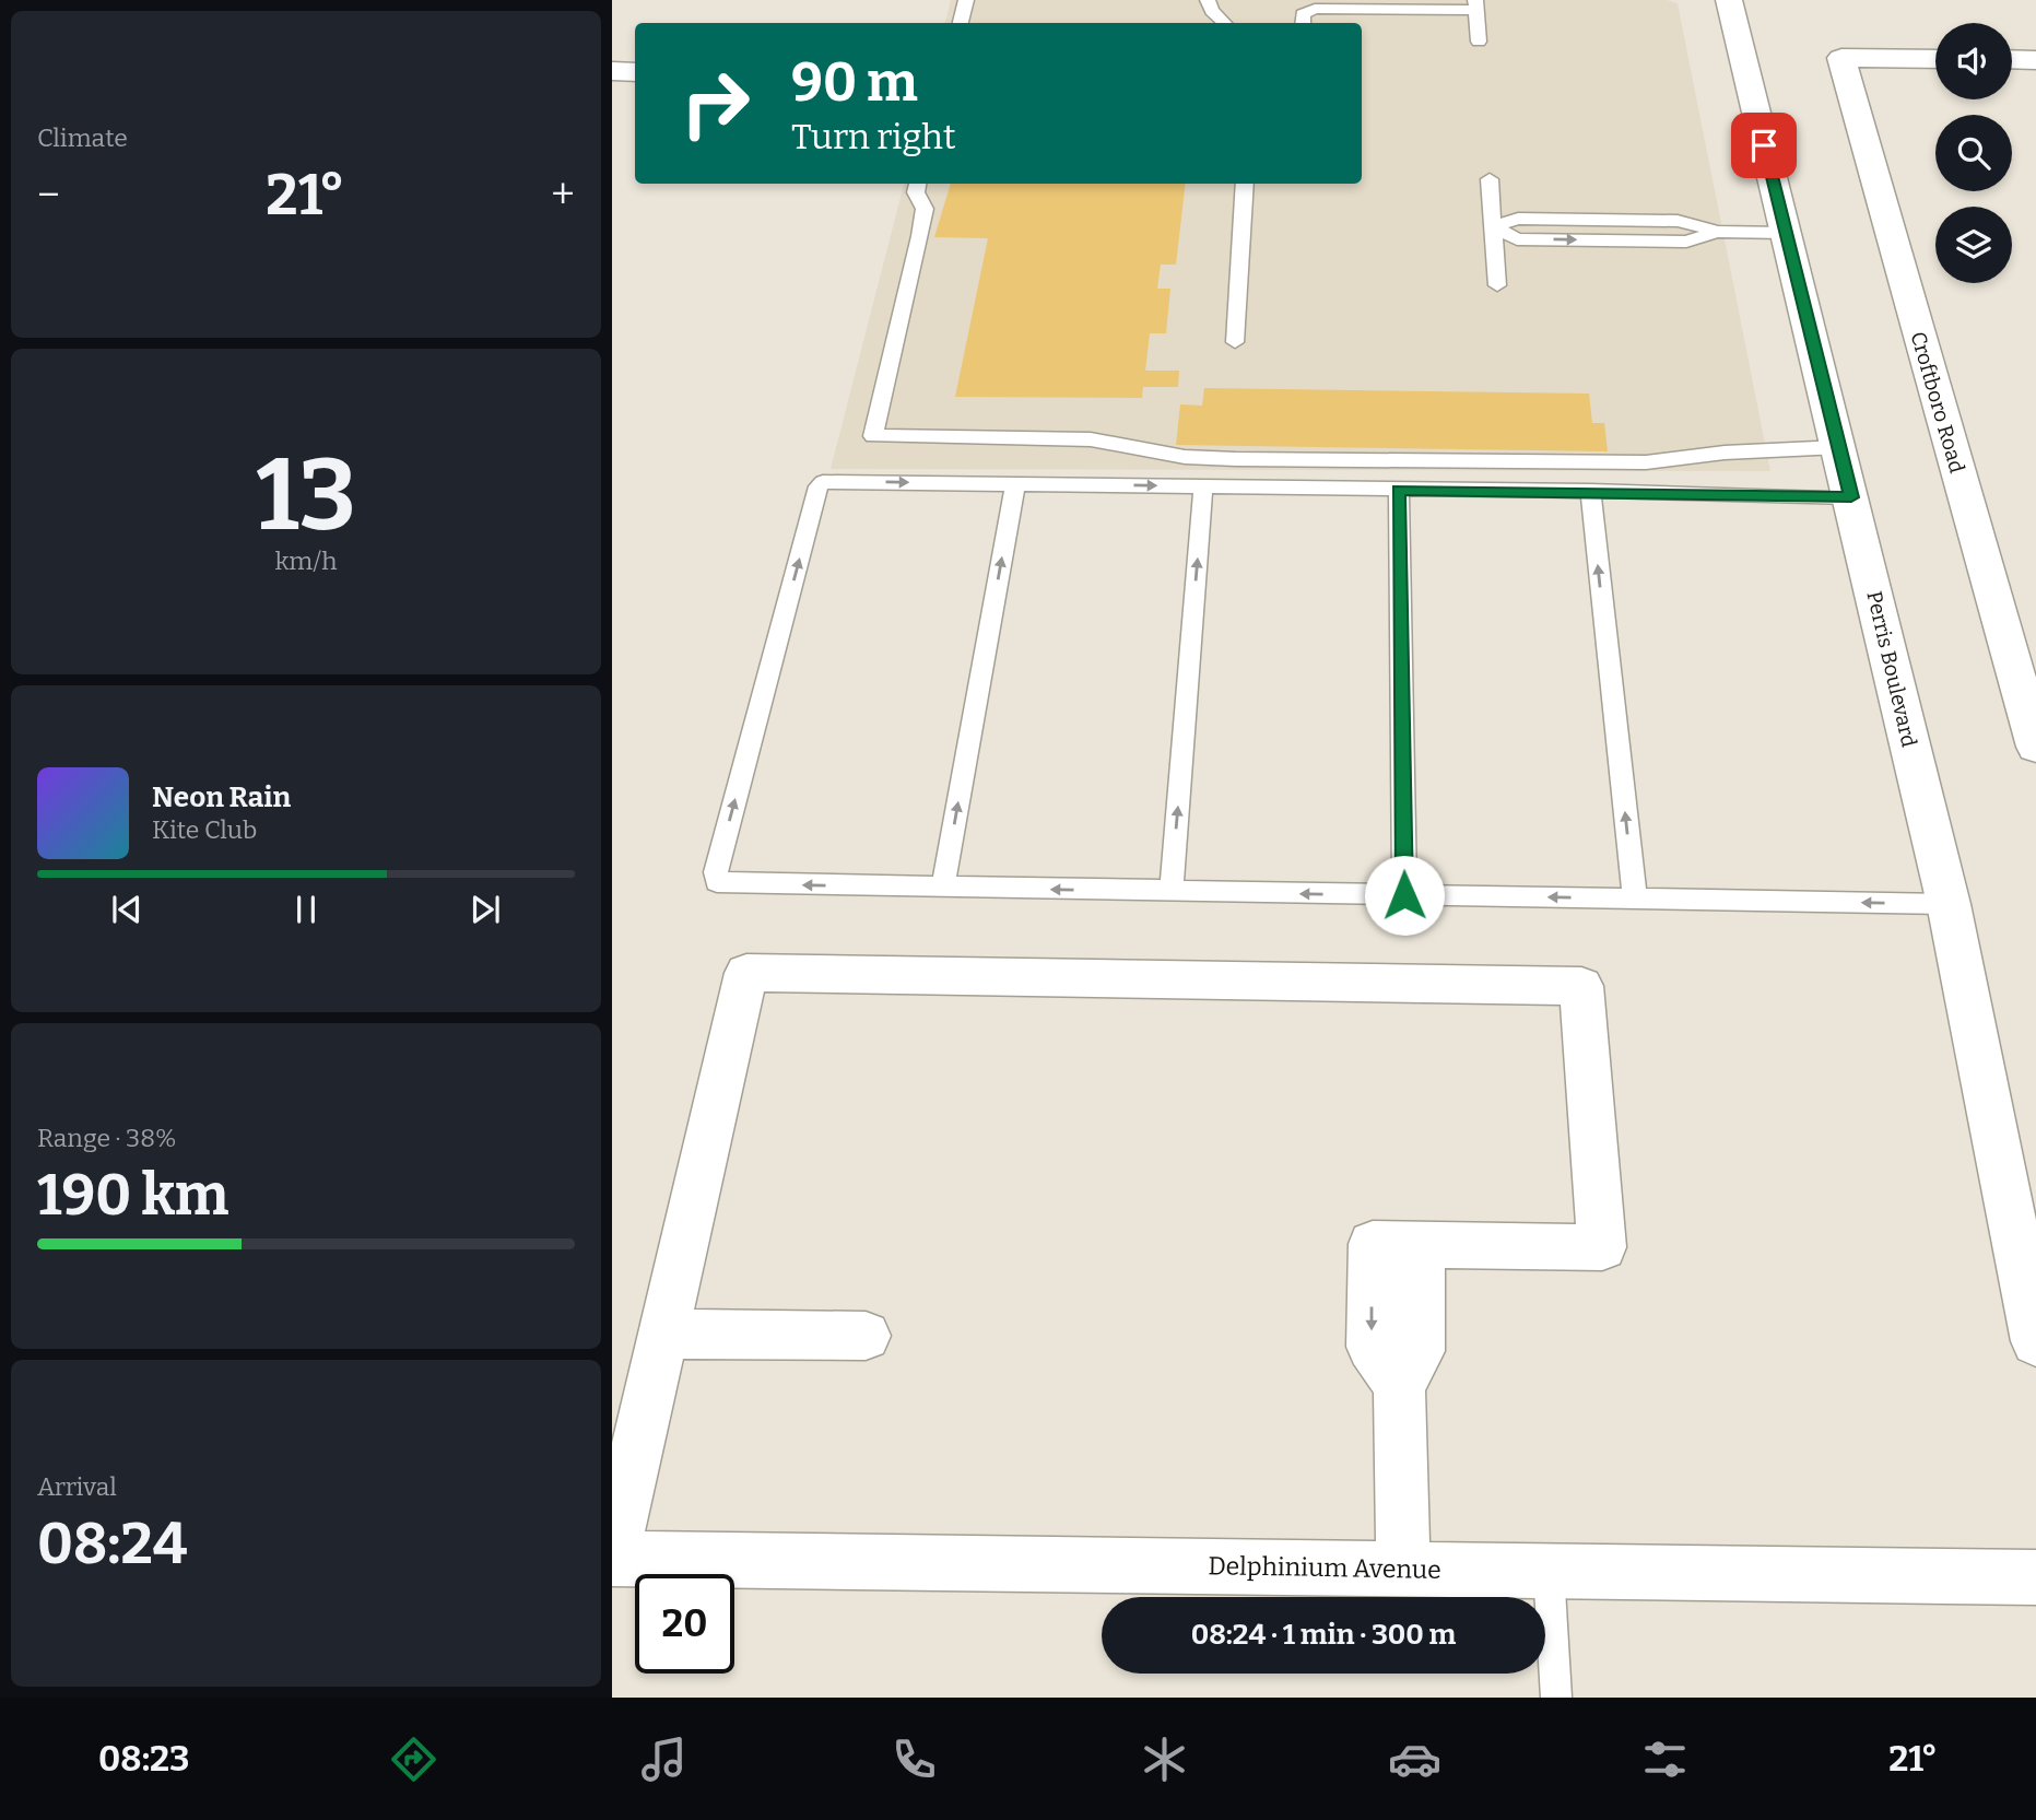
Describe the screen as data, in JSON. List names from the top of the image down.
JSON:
{
  "streets": {
    "street": ["Croftboro Road", "Perris Boulevard", "Delphinium Avenue"]
  },
  "page": {
    "tile": [
      "Climate",
      ["13", "km/h"],
      ["Range · 38%", "190 km"],
      ["Arrival", "08:24"]
    ],
    "turn": ["90 m", "Turn right"],
    "heat": ["−", "21°", "+"],
    "song": ["Neon Rain", "Kite Club"],
    "limit": "20",
    "trip": "08:24 · 1 min · 300 m",
    "tabs": ["08:23", "21°"]
  }
}
